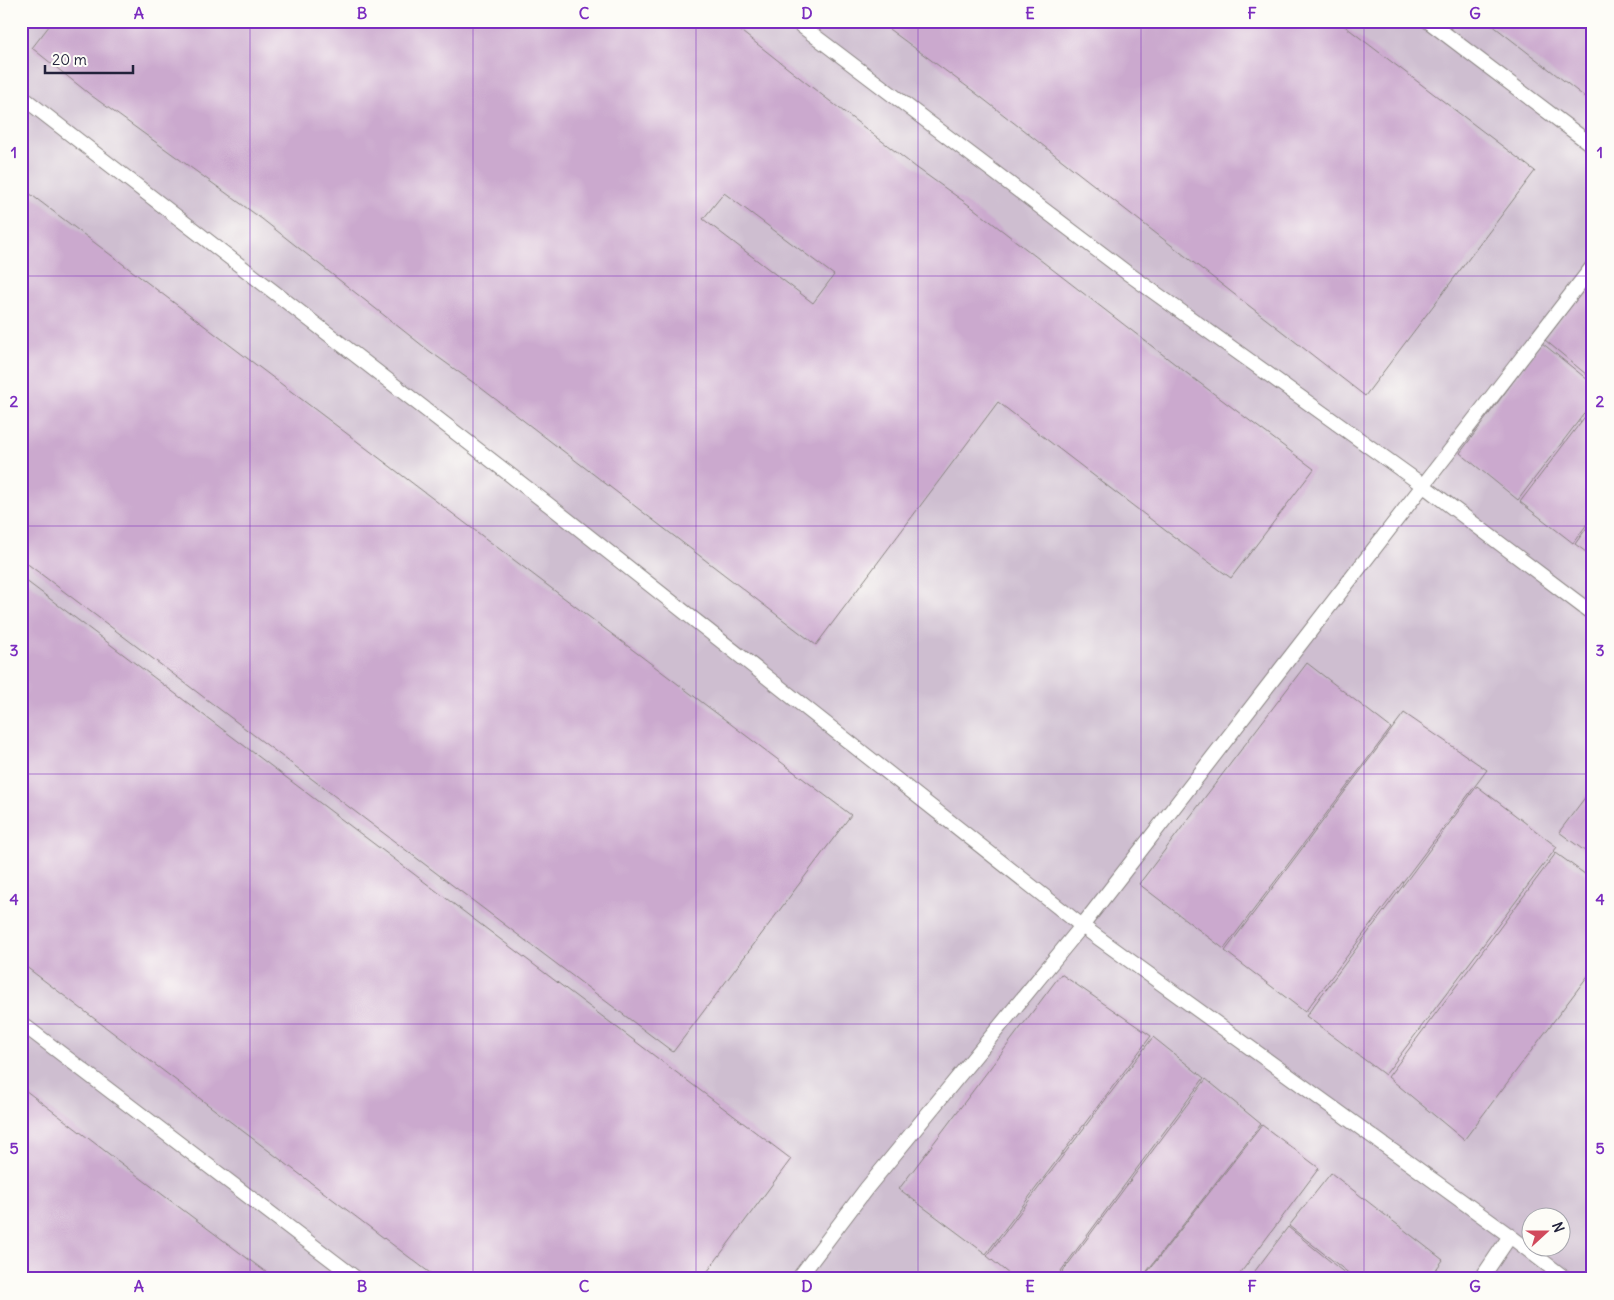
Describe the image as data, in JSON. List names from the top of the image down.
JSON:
{
  "scale_bar": "20 m",
  "north": "right",
  "grid": {
    "columns": [
      "A",
      "B",
      "C",
      "D",
      "E",
      "F",
      "G"
    ],
    "rows": [
      "1",
      "2",
      "3",
      "4",
      "5"
    ]
  }
}
